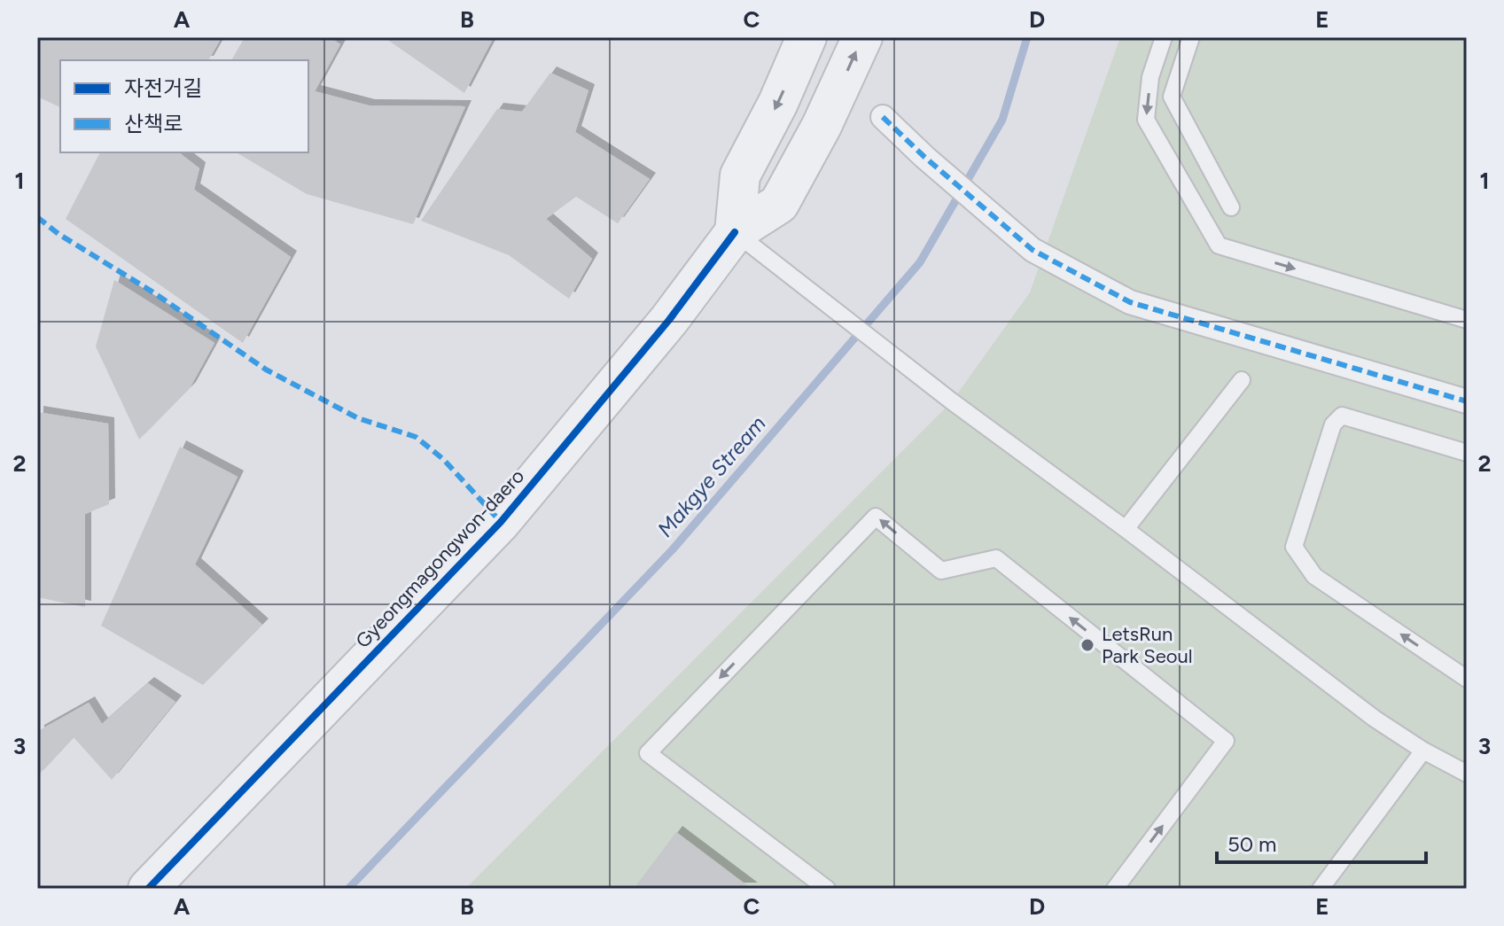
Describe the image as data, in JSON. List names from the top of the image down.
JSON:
{
  "streets": {
    "street": ["Gyeongmagongwon-daero"]
  },
  "water": ["Makgye Stream"],
  "places": ["LetsRun Park Seoul"],
  "legend": ["자전거길", "산책로"],
  "scale_bar": "50 m",
  "grid": {
    "columns": [
      "A",
      "B",
      "C",
      "D",
      "E"
    ],
    "rows": ["1", "2", "3"]
  }
}
